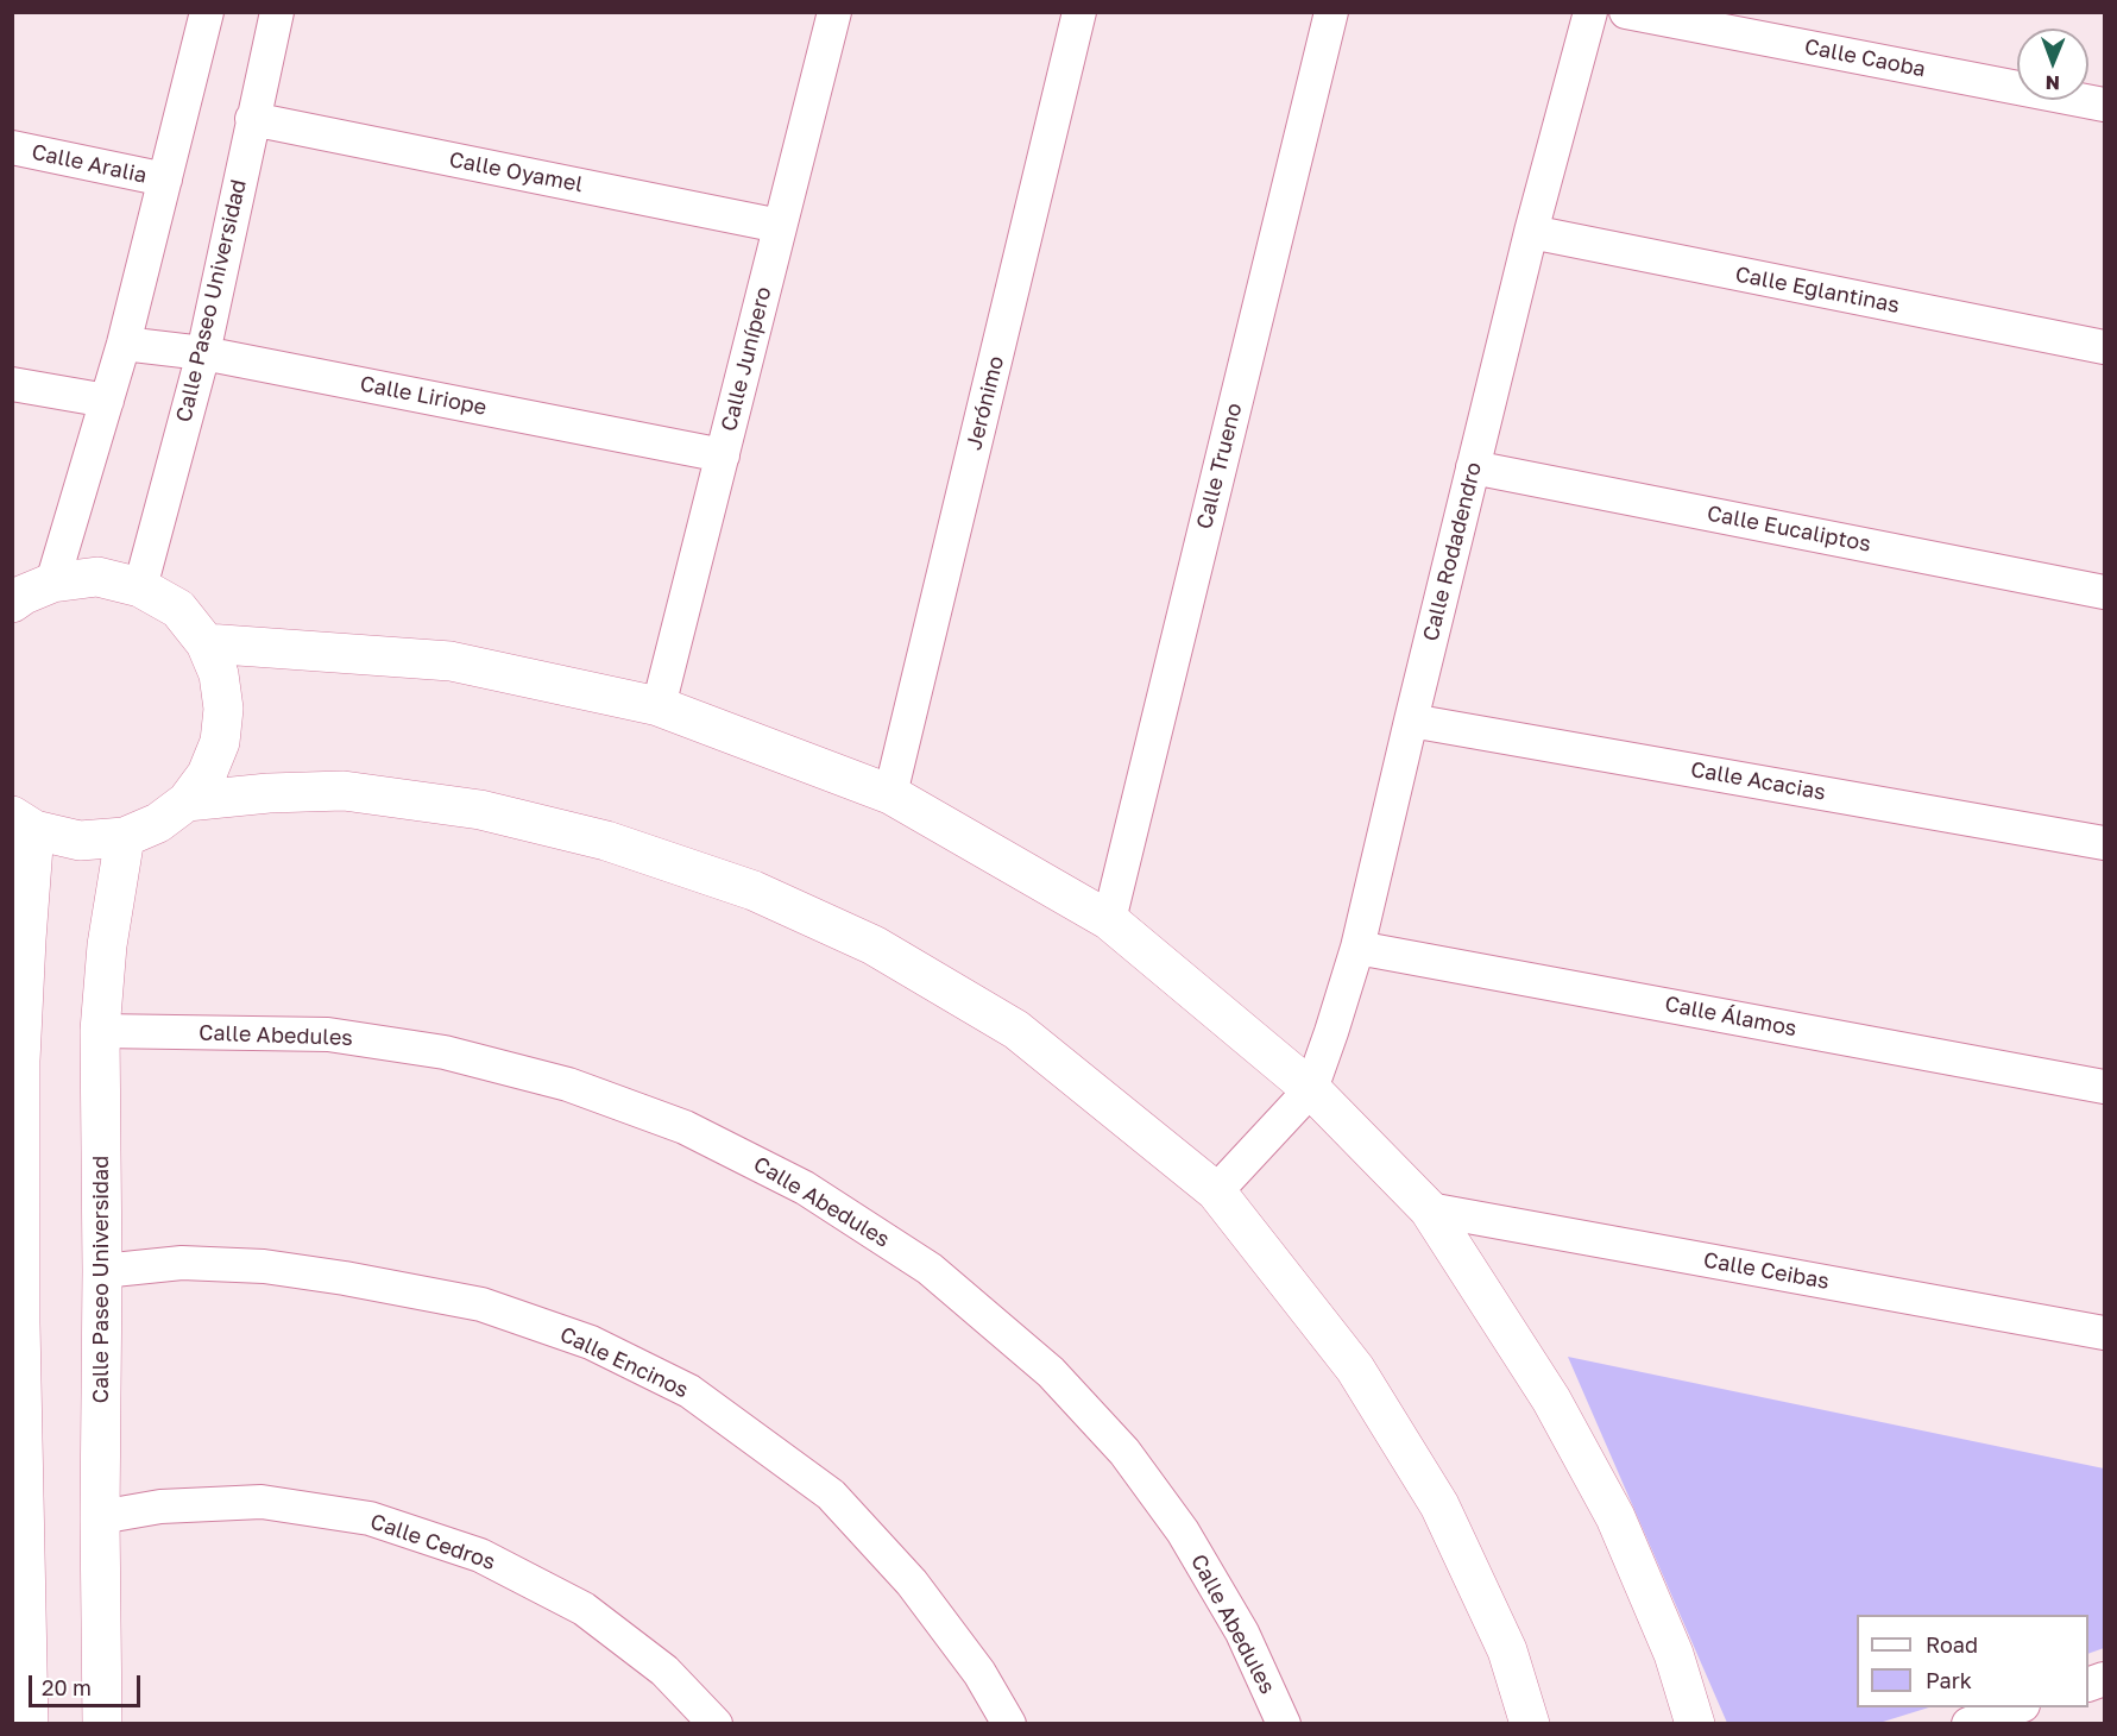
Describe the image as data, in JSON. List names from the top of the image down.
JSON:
{
  "streets": {
    "street": [
      "Calle Caoba",
      "Calle Aralia",
      "Calle Oyamel",
      "Calle Eglantinas",
      "Calle Paseo Universidad",
      "Calle Junípero",
      "Calle Liriope",
      "Jerónimo",
      "Calle Trueno",
      "Calle Eucaliptos",
      "Calle Rodadendro",
      "Calle Acacias",
      "Calle Álamos",
      "Calle Abedules",
      "Calle Ceibas",
      "Calle Encinos",
      "Calle Cedros"
    ]
  },
  "crossings": [
    ["Calle Oyamel", "Calle Paseo Universidad"],
    ["Calle Oyamel", "Calle Junípero"],
    ["Calle Eglantinas", "Calle Rodadendro"],
    ["Calle Paseo Universidad", "Calle Liriope"],
    ["Calle Paseo Universidad", "Calle Abedules"],
    ["Calle Paseo Universidad", "Calle Encinos"],
    ["Calle Paseo Universidad", "Calle Cedros"],
    ["Calle Junípero", "Calle Liriope"],
    ["Calle Eucaliptos", "Calle Rodadendro"],
    ["Calle Rodadendro", "Calle Acacias"],
    ["Calle Rodadendro", "Calle Álamos"]
  ],
  "legend": ["Road", "Park"],
  "scale_bar": "20 m",
  "north": "bottom"
}
